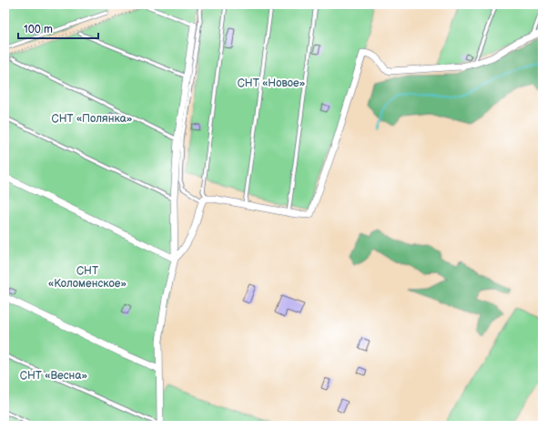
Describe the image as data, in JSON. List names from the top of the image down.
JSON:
{
  "parks": [
    "СНТ «Новое»",
    "СНТ «Полянка»",
    "СНТ «Коломенское»",
    "СНТ «Весна»"
  ],
  "scale_bar": "100 m"
}
